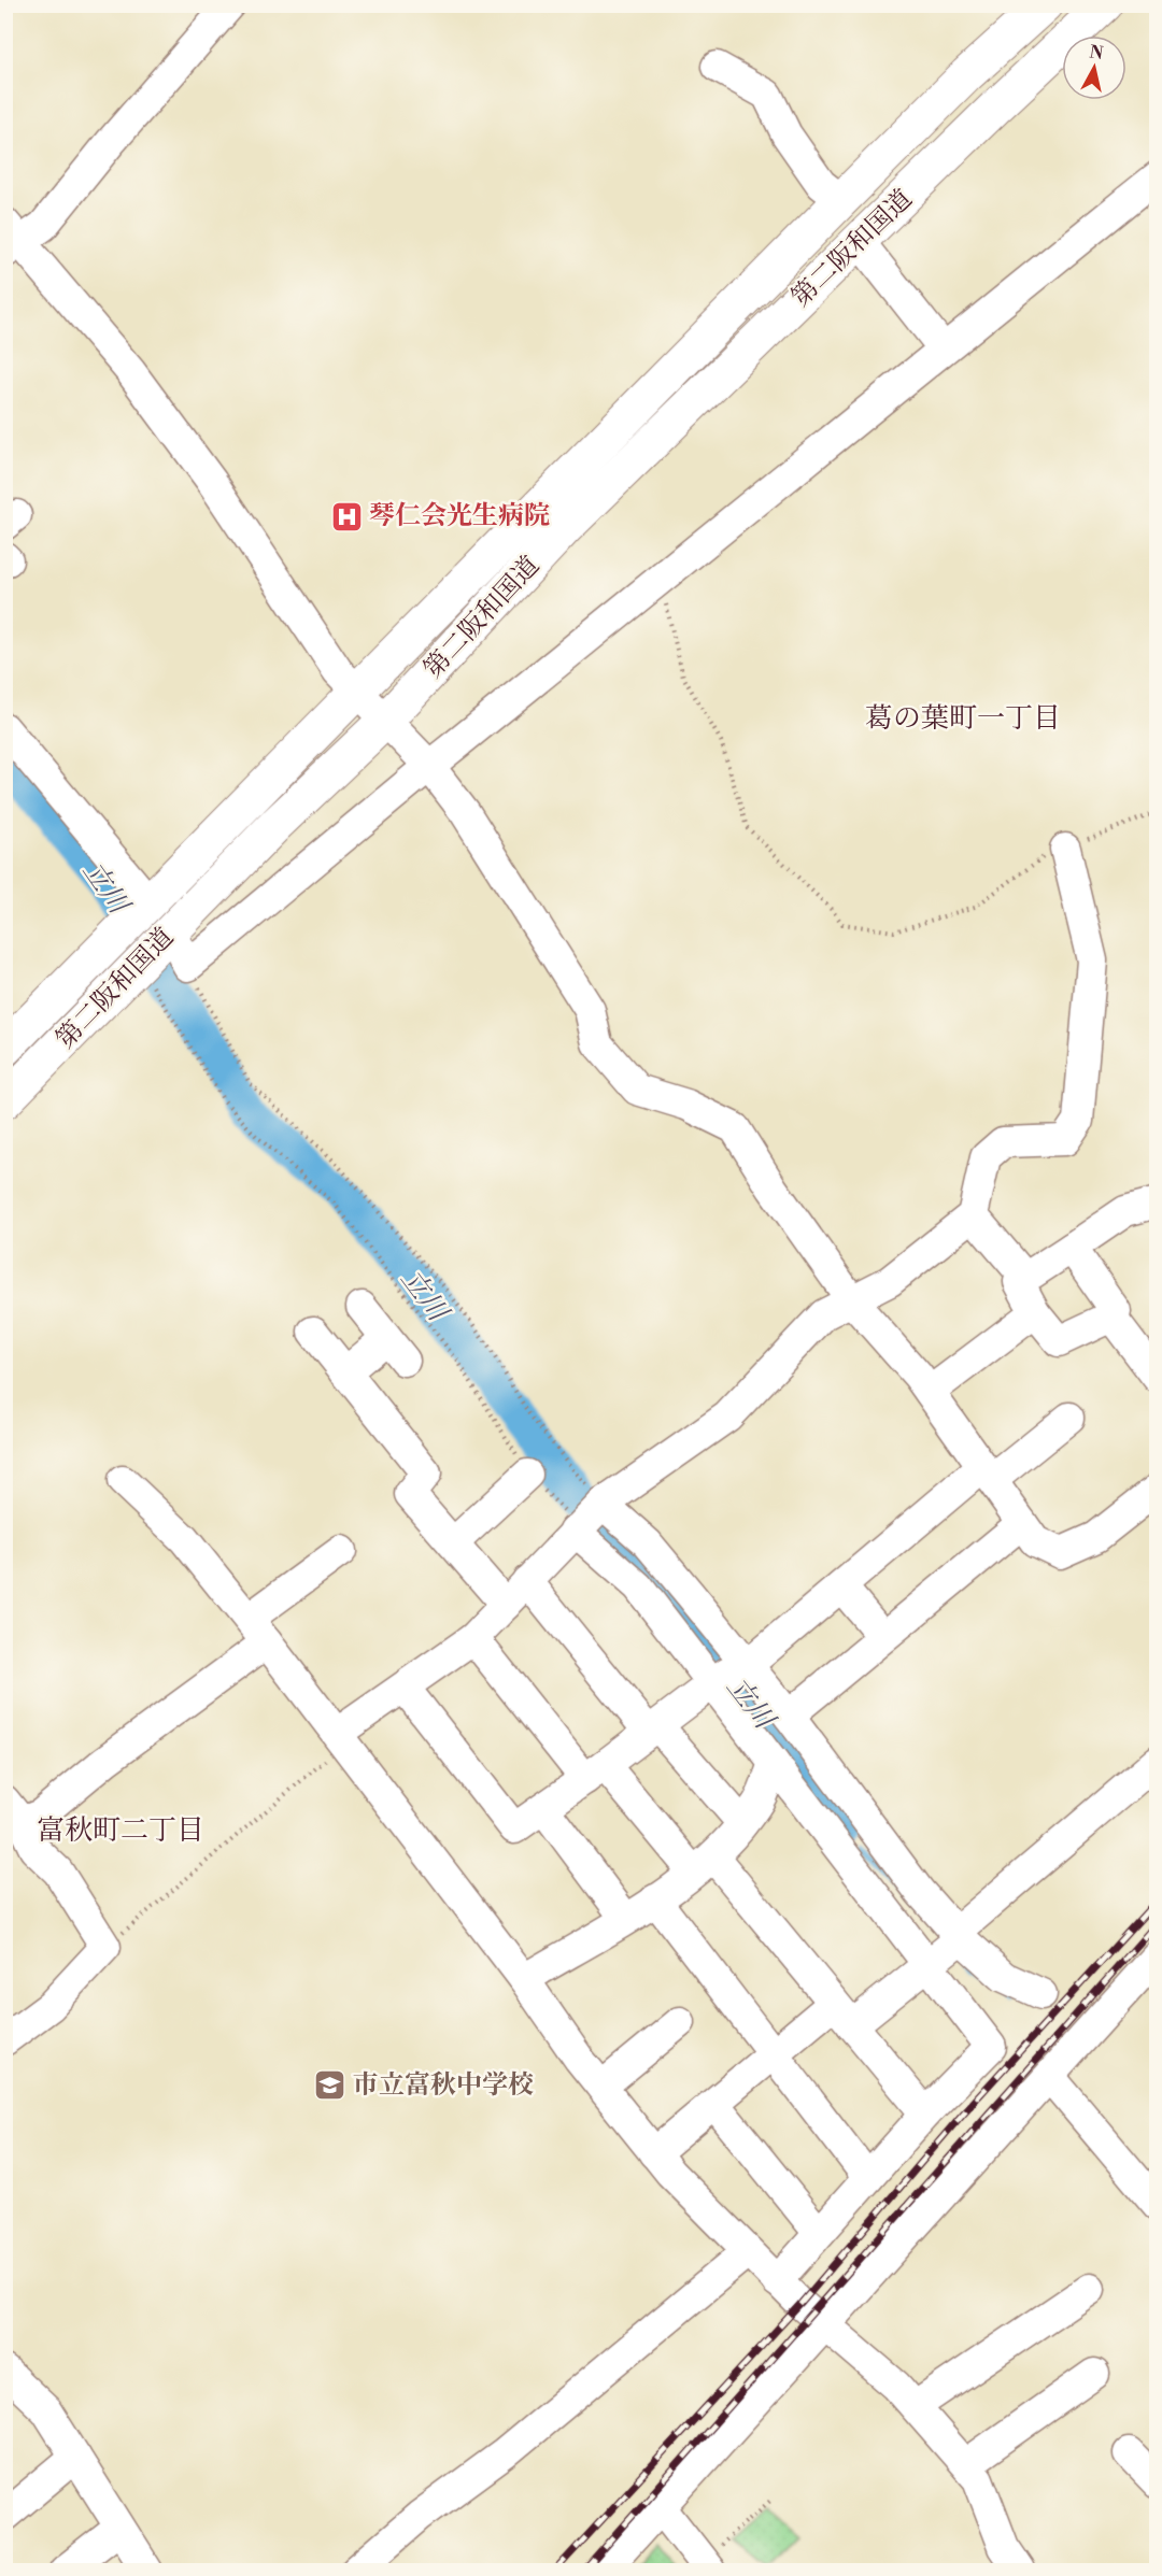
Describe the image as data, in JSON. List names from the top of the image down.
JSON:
{
  "streets": {
    "highway": ["第二阪和国道"]
  },
  "districts": ["葛の葉町一丁目", "富秋町二丁目"],
  "water": ["立川"],
  "places": {
    "hospital": ["琴仁会光生病院"],
    "school or university": ["市立富秋中学校"]
  },
  "north": "top"
}
